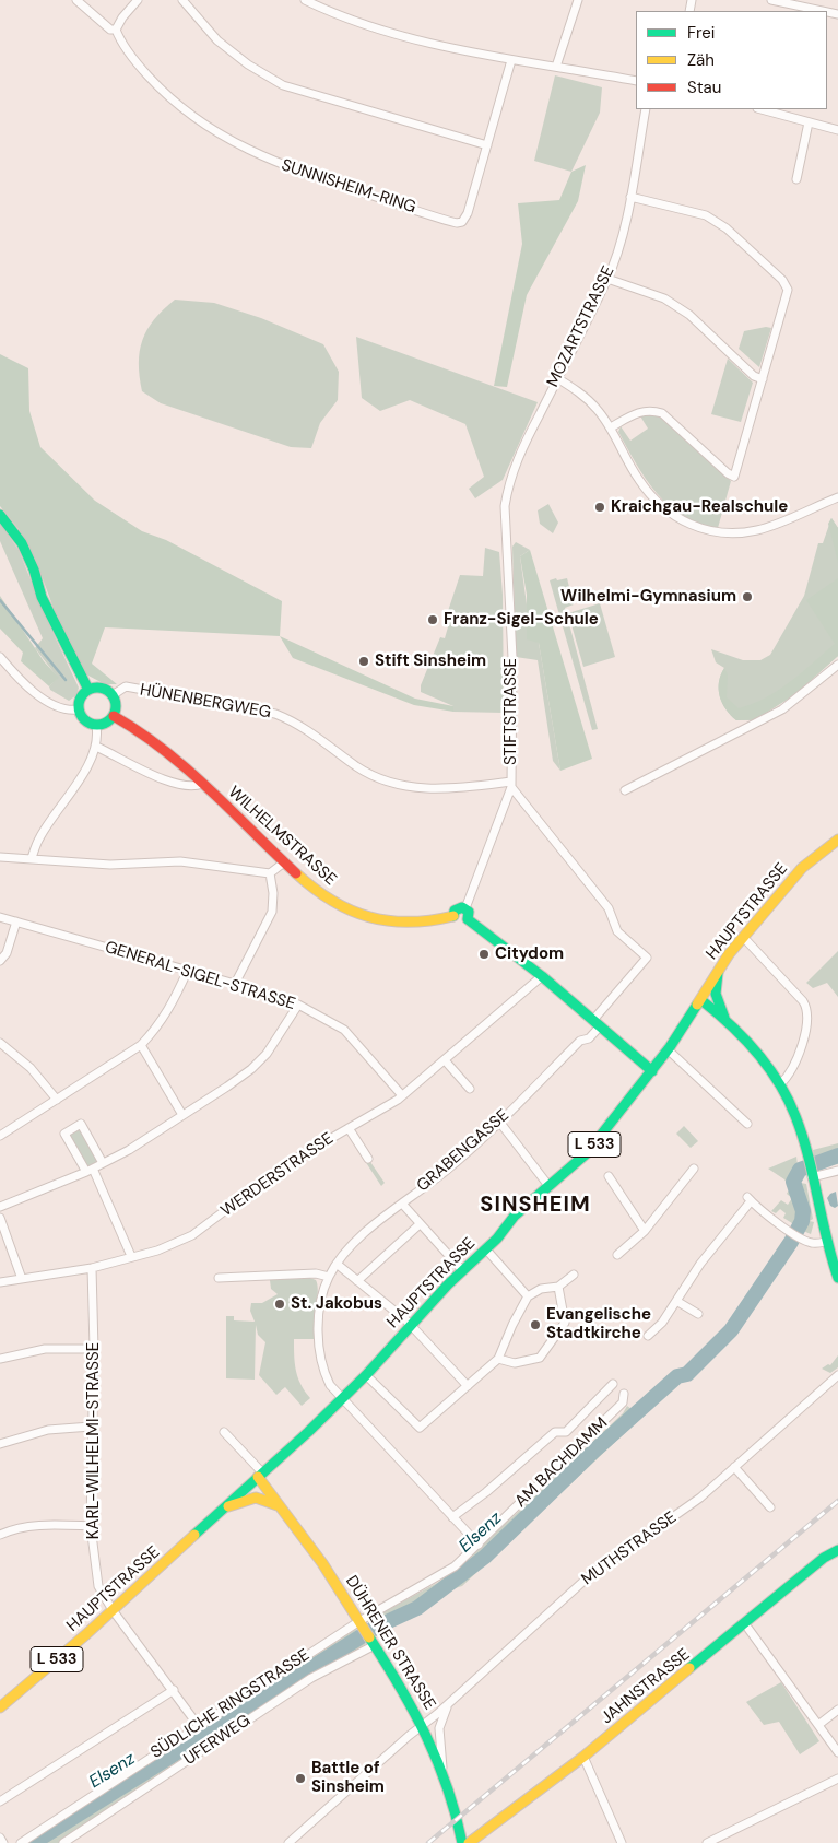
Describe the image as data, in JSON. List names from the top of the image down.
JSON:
{
  "streets": {
    "main road": [
      "WILHELMSTRASSE",
      "HAUPTSTRASSE",
      "L 533",
      "DÜHRENER STRASSE",
      "JAHNSTRASSE"
    ],
    "street": [
      "SUNNISHEIM-RING",
      "MOZARTSTRASSE",
      "HÜNENBERGWEG",
      "STIFTSTRASSE",
      "GENERAL-SIGEL-STRASSE",
      "GRABENGASSE",
      "WERDERSTRASSE",
      "KARL-WILHELMI-STRASSE",
      "AM BACHDAMM",
      "MUTHSTRASSE",
      "SÜDLICHE RINGSTRASSE",
      "UFERWEG"
    ]
  },
  "crossings": [
    ["MOZARTSTRASSE", "STIFTSTRASSE"],
    ["HÜNENBERGWEG", "STIFTSTRASSE"],
    ["HÜNENBERGWEG", "WILHELMSTRASSE"],
    ["HÜNENBERGWEG", "GRABENGASSE"],
    ["STIFTSTRASSE", "WILHELMSTRASSE"],
    ["STIFTSTRASSE", "GRABENGASSE"],
    ["HAUPTSTRASSE", "GRABENGASSE"],
    ["HAUPTSTRASSE", "KARL-WILHELMI-STRASSE"],
    ["HAUPTSTRASSE", "DÜHRENER STRASSE"],
    ["GENERAL-SIGEL-STRASSE", "WERDERSTRASSE"],
    ["GRABENGASSE", "AM BACHDAMM"],
    ["WERDERSTRASSE", "KARL-WILHELMI-STRASSE"],
    ["KARL-WILHELMI-STRASSE", "SÜDLICHE RINGSTRASSE"],
    ["AM BACHDAMM", "DÜHRENER STRASSE"],
    ["AM BACHDAMM", "SÜDLICHE RINGSTRASSE"],
    ["MUTHSTRASSE", "DÜHRENER STRASSE"],
    ["DÜHRENER STRASSE", "SÜDLICHE RINGSTRASSE"],
    ["DÜHRENER STRASSE", "UFERWEG"]
  ],
  "districts": ["SINSHEIM"],
  "water": ["Elsenz"],
  "places": [
    "Kraichgau-Realschule",
    "Wilhelmi-Gymnasium",
    "Franz-Sigel-Schule",
    "Stift Sinsheim",
    "Citydom",
    "St. Jakobus",
    "Evangelische Stadtkirche",
    "Battle of Sinsheim"
  ],
  "legend": ["Frei", "Zäh", "Stau"]
}
